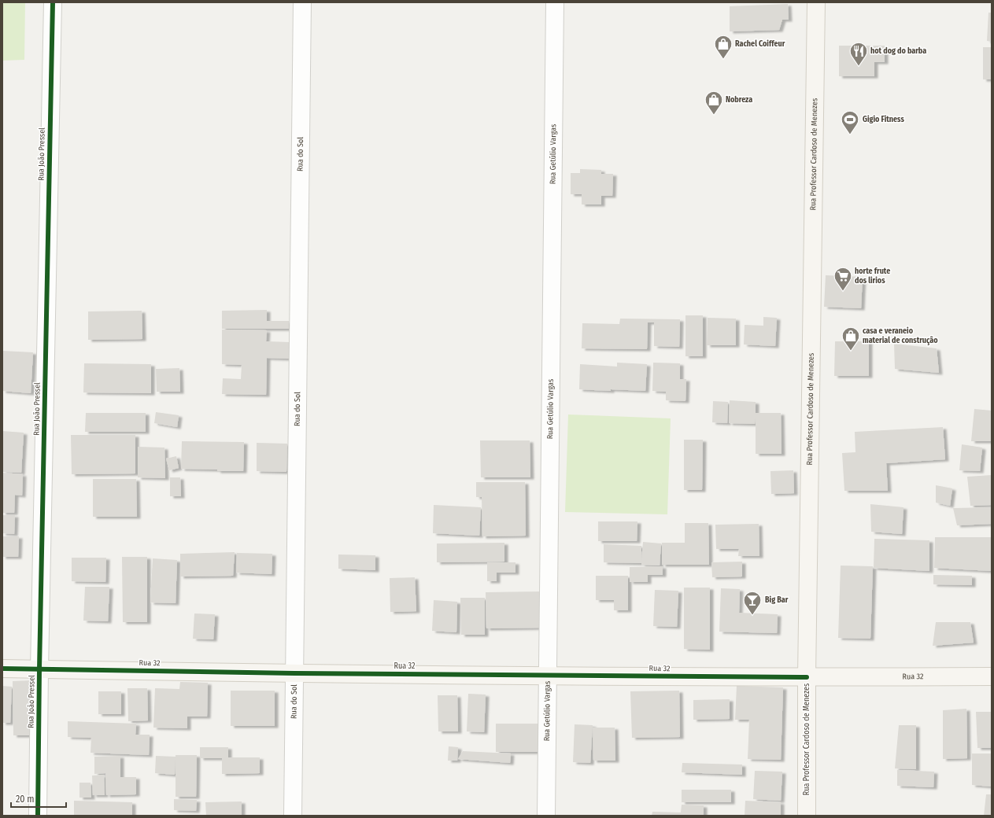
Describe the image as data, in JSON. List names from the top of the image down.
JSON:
{
  "streets": {
    "main road": ["Rua Professor Cardoso de Menezes", "Rua 32"],
    "street": ["Rua João Pressel", "Rua do Sol", "Rua Getúlio Vargas"]
  },
  "crossings": [
    ["Rua João Pressel", "Rua 32"],
    ["Rua do Sol", "Rua 32"],
    ["Rua Getúlio Vargas", "Rua 32"],
    ["Rua Professor Cardoso de Menezes", "Rua 32"]
  ],
  "places": {
    "shop": ["Rachel Coiffeur", "Nobreza", "casa e veraneio material de construção"],
    "restaurant": ["hot dog do barba"],
    "sports": ["Gigio Fitness"],
    "supermarket": ["horte frute dos lirios"],
    "bar": ["Big Bar"]
  },
  "scale_bar": "20 m"
}
